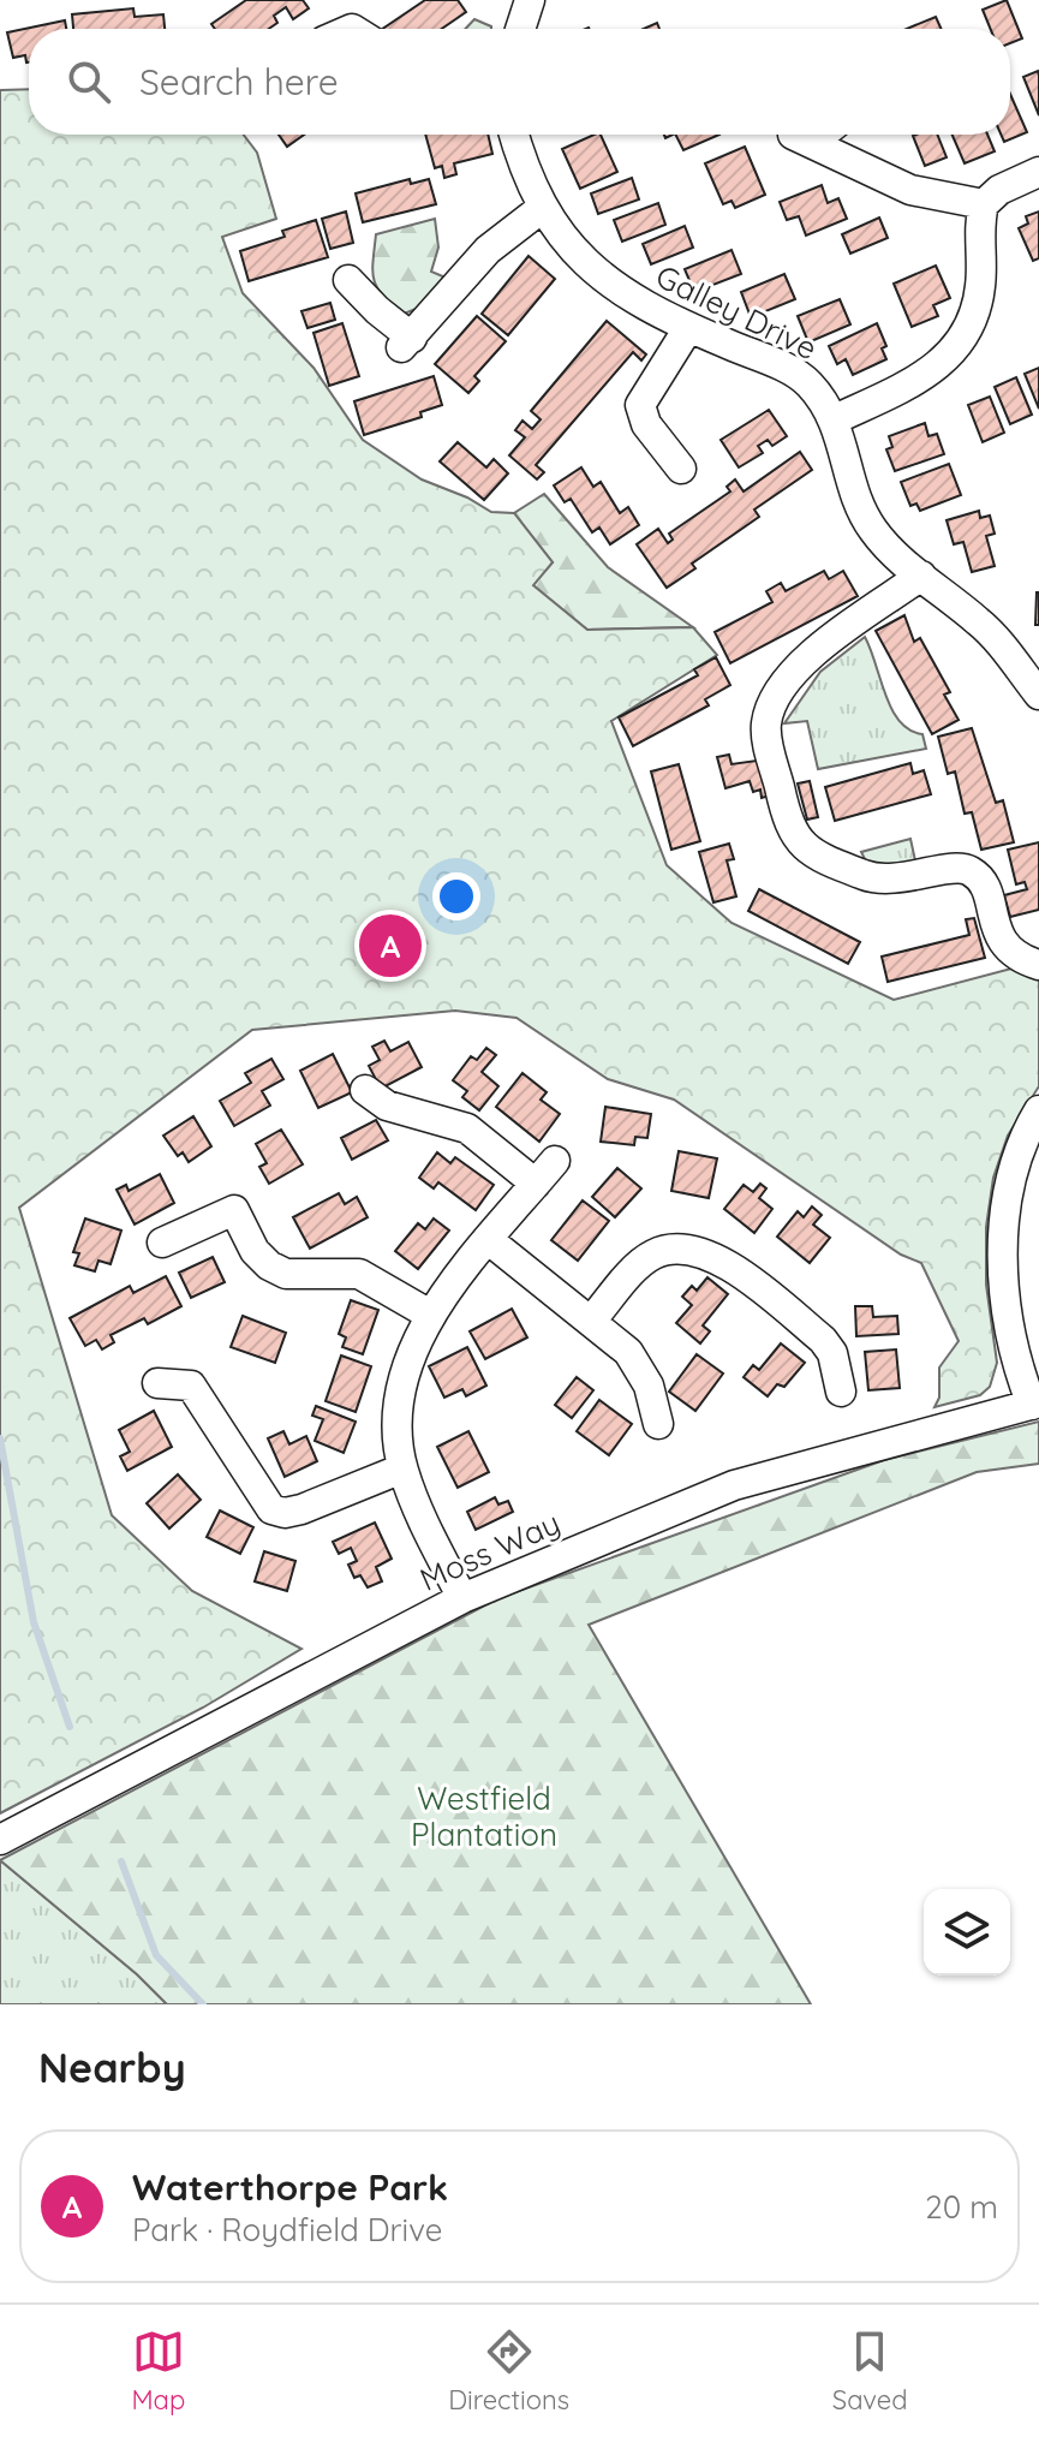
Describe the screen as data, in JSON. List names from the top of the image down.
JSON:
{
  "streets": {
    "street": ["Galley Drive", "Moss Way"]
  },
  "parks": ["Westfield Plantation"],
  "page": {
    "search": "Search here",
    "pins": "A",
    "heading": "Nearby",
    "list": [
      {
        "mark": "A",
        "name": "Waterthorpe Park",
        "note": "Park · Roydfield Drive",
        "value": "20 m"
      }
    ],
    "nav": ["Map", "Directions", "Saved"]
  }
}
